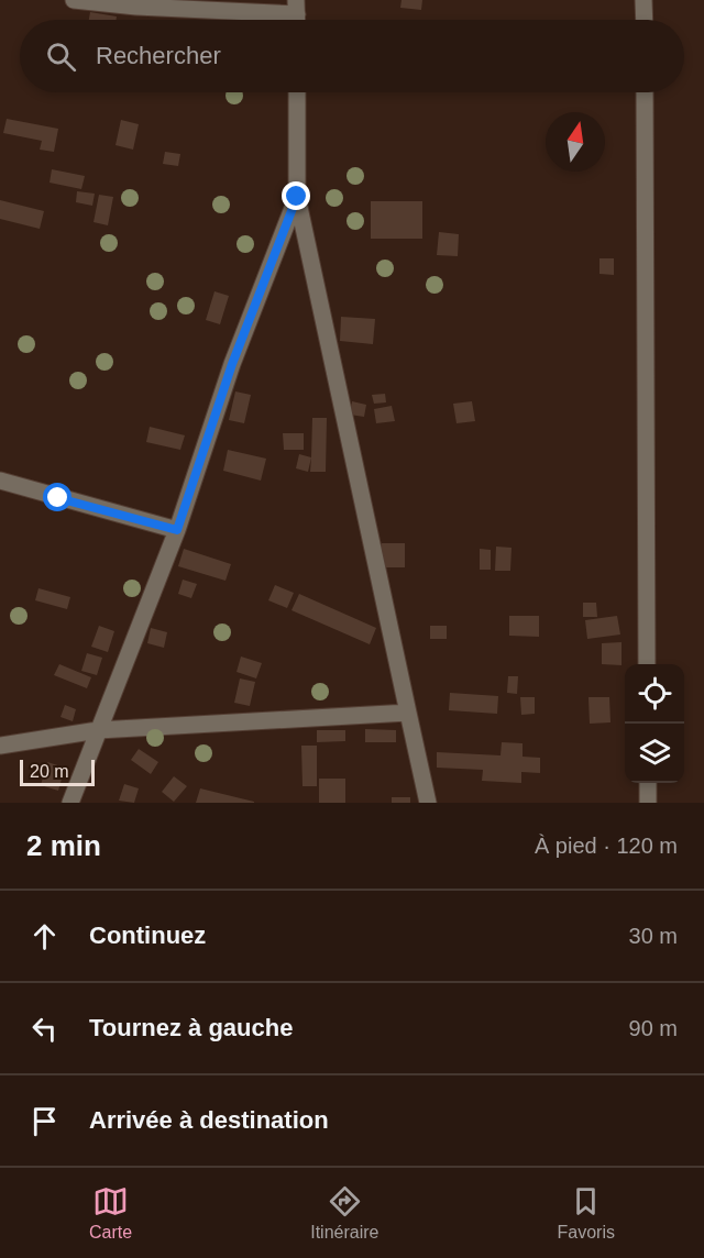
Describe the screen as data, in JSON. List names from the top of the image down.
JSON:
{
  "scale_bar": "20 m",
  "north": "top",
  "page": {
    "search": "Rechercher",
    "scale": "20 m",
    "heading": ["2 min", "À pied · 120 m"],
    "list": [
      ["Continuez", "30 m"],
      ["Tournez à gauche", "90 m"],
      "Arrivée à destination"
    ],
    "nav": ["Carte", "Itinéraire", "Favoris"]
  }
}
